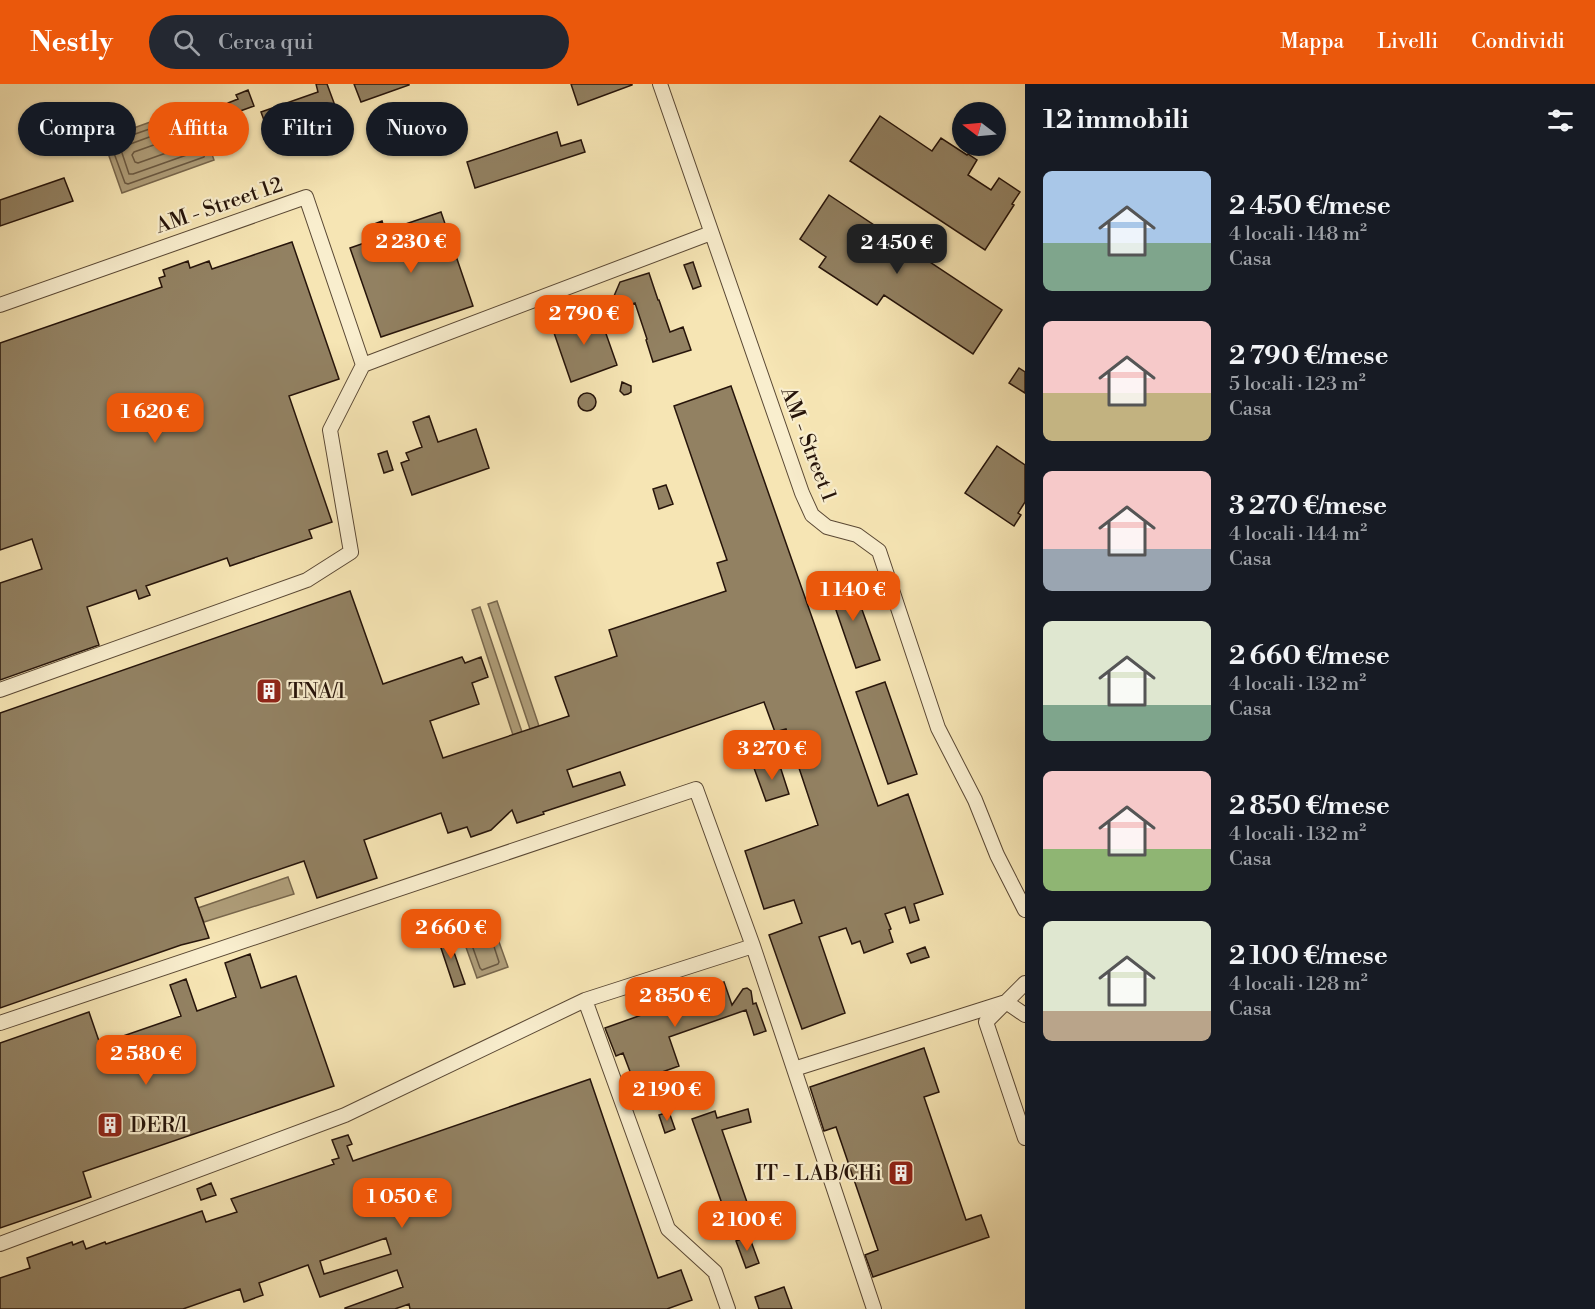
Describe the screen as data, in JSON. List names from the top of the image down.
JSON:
{
  "streets": {
    "lane": ["AM - Street 12", "AM - Street 1"]
  },
  "places": {
    "building": ["TNA/1", "DER/1", "IT - LAB/CHi"]
  },
  "north": "left",
  "page": {
    "header": "Nestly",
    "search": "Cerca qui",
    "nav": ["Mappa", "Livelli", "Condividi"],
    "heading": "12 immobili",
    "chip": [
      "Compra",
      "Affitta",
      "Filtri",
      "Nuovo"
    ],
    "list": [
      {
        "name": "2 450 €/mese",
        "note": "4 locali · 148 m² · Casa"
      },
      {
        "name": "2 790 €/mese",
        "note": "5 locali · 123 m² · Casa"
      },
      {
        "name": "3 270 €/mese",
        "note": "4 locali · 144 m² · Casa"
      },
      {
        "name": "2 660 €/mese",
        "note": "4 locali · 132 m² · Casa"
      },
      {
        "name": "2 850 €/mese",
        "note": "4 locali · 132 m² · Casa"
      },
      {
        "name": "2 100 €/mese",
        "note": "4 locali · 128 m² · Casa"
      }
    ],
    "price": [
      "2 230 €",
      "2 450 €",
      "2 790 €",
      "1 620 €",
      "1 140 €",
      "3 270 €",
      "2 660 €",
      "2 850 €",
      "2 580 €",
      "2 190 €",
      "1 050 €",
      "2 100 €"
    ]
  }
}
